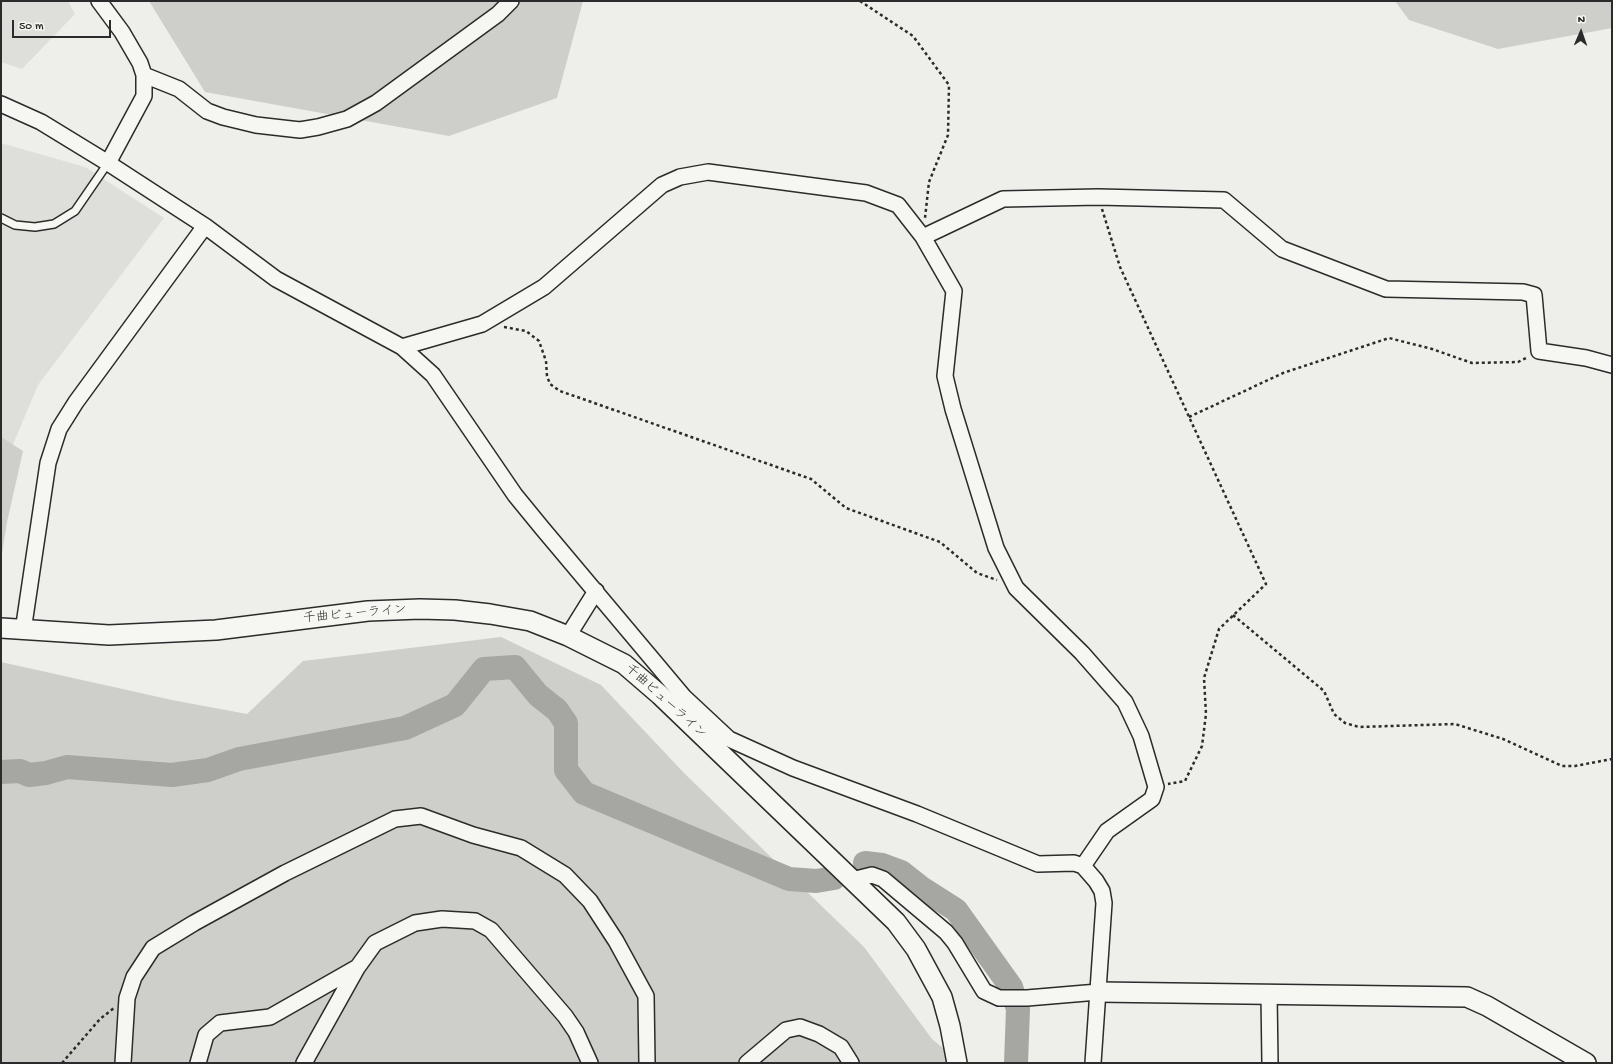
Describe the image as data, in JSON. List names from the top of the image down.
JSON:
{
  "streets": {
    "street": ["千曲ビューライン"]
  },
  "scale_bar": "50 m",
  "north": "top"
}
